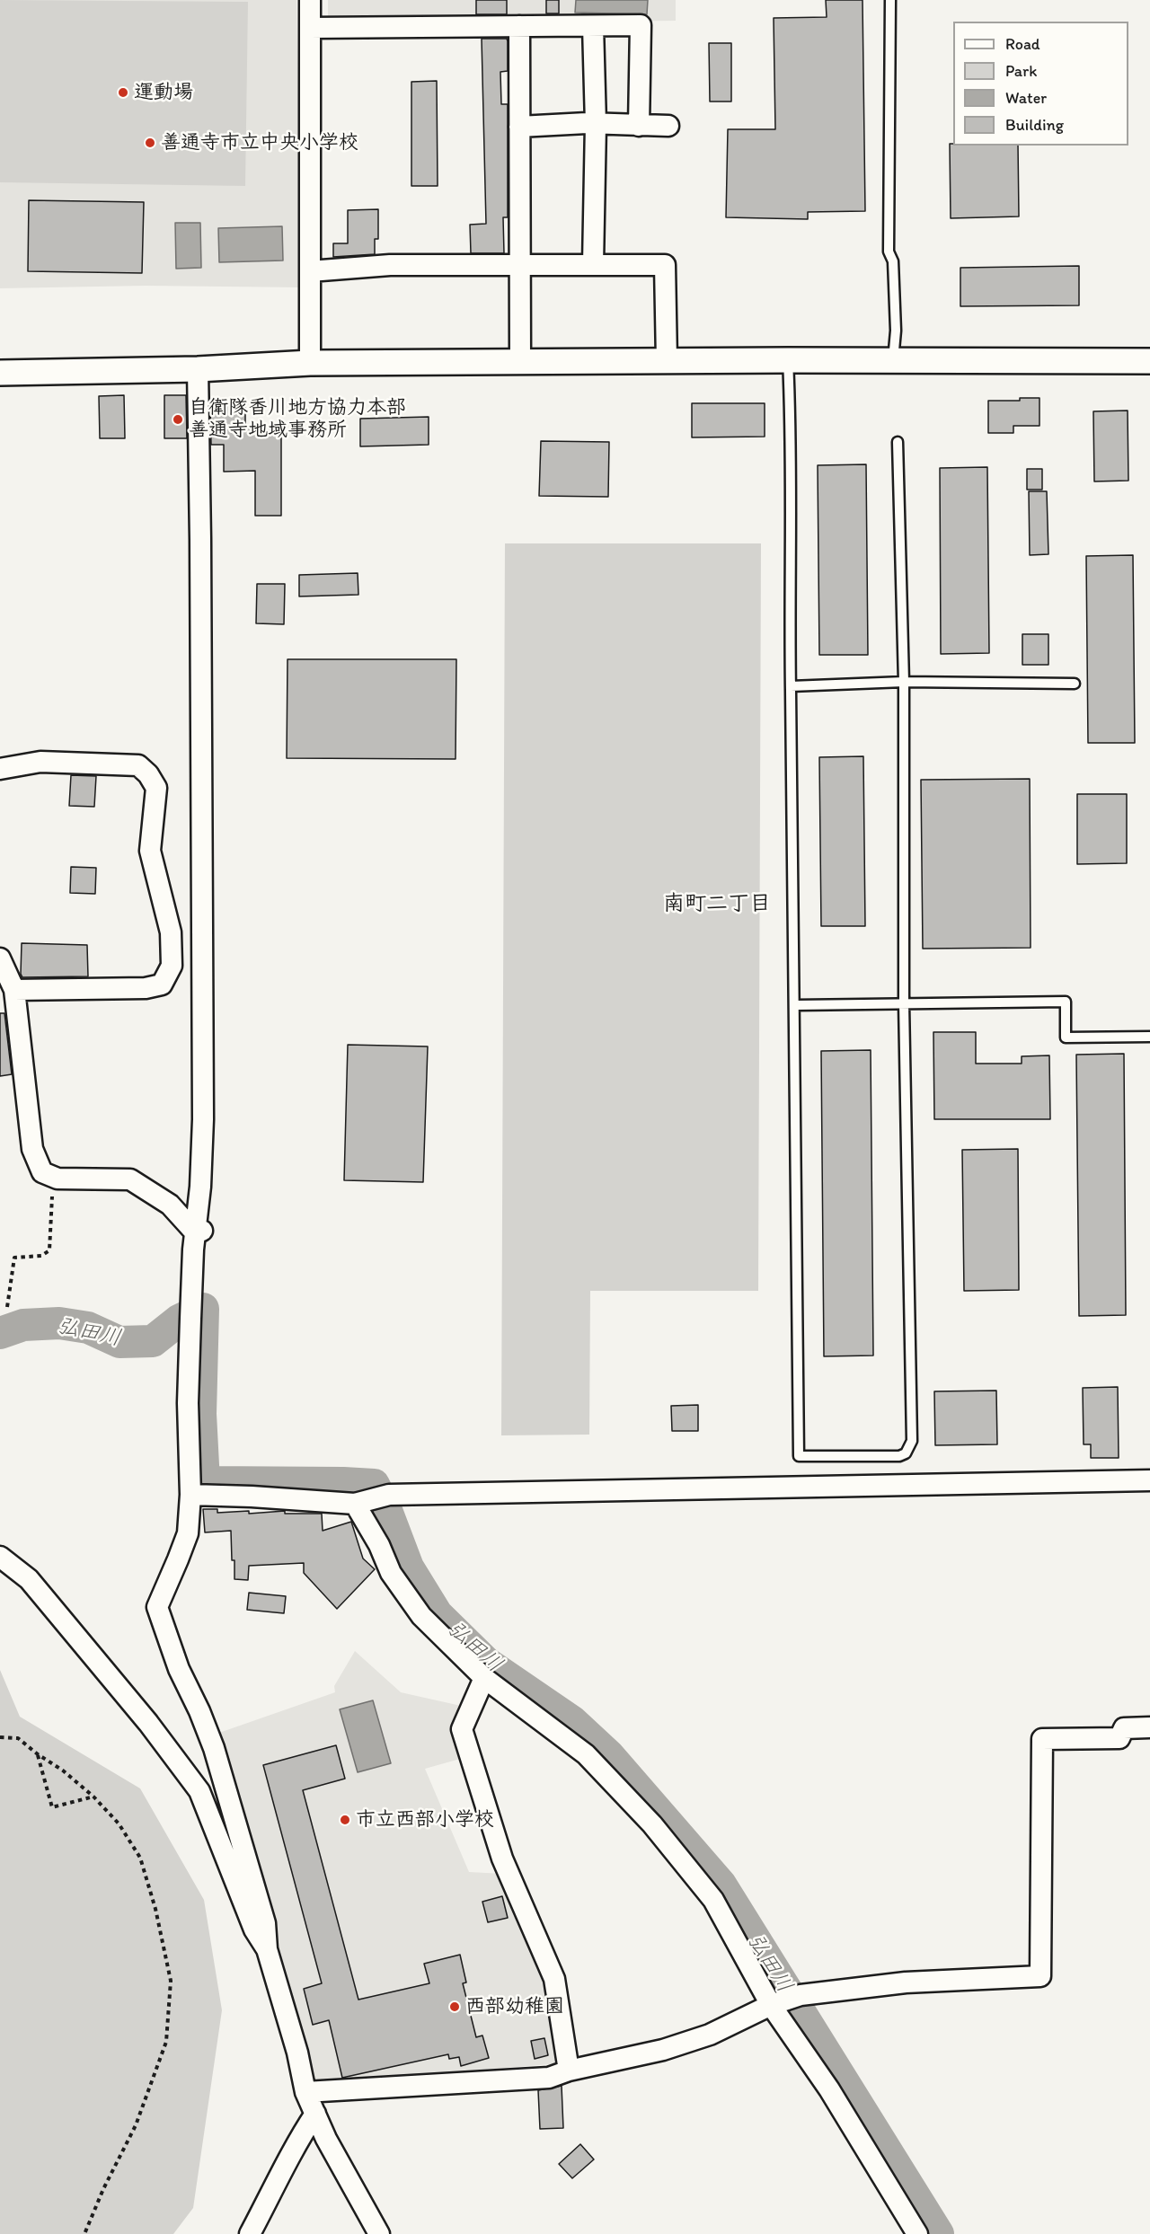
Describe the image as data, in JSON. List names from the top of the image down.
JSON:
{
  "districts": ["南町二丁目"],
  "water": ["弘田川"],
  "places": [
    "運動場",
    "善通寺市立中央小学校",
    "自衛隊香川地方協力本部 善通寺地域事務所",
    "市立西部小学校",
    "西部幼稚園"
  ],
  "legend": [
    "Road",
    "Park",
    "Water",
    "Building"
  ]
}
